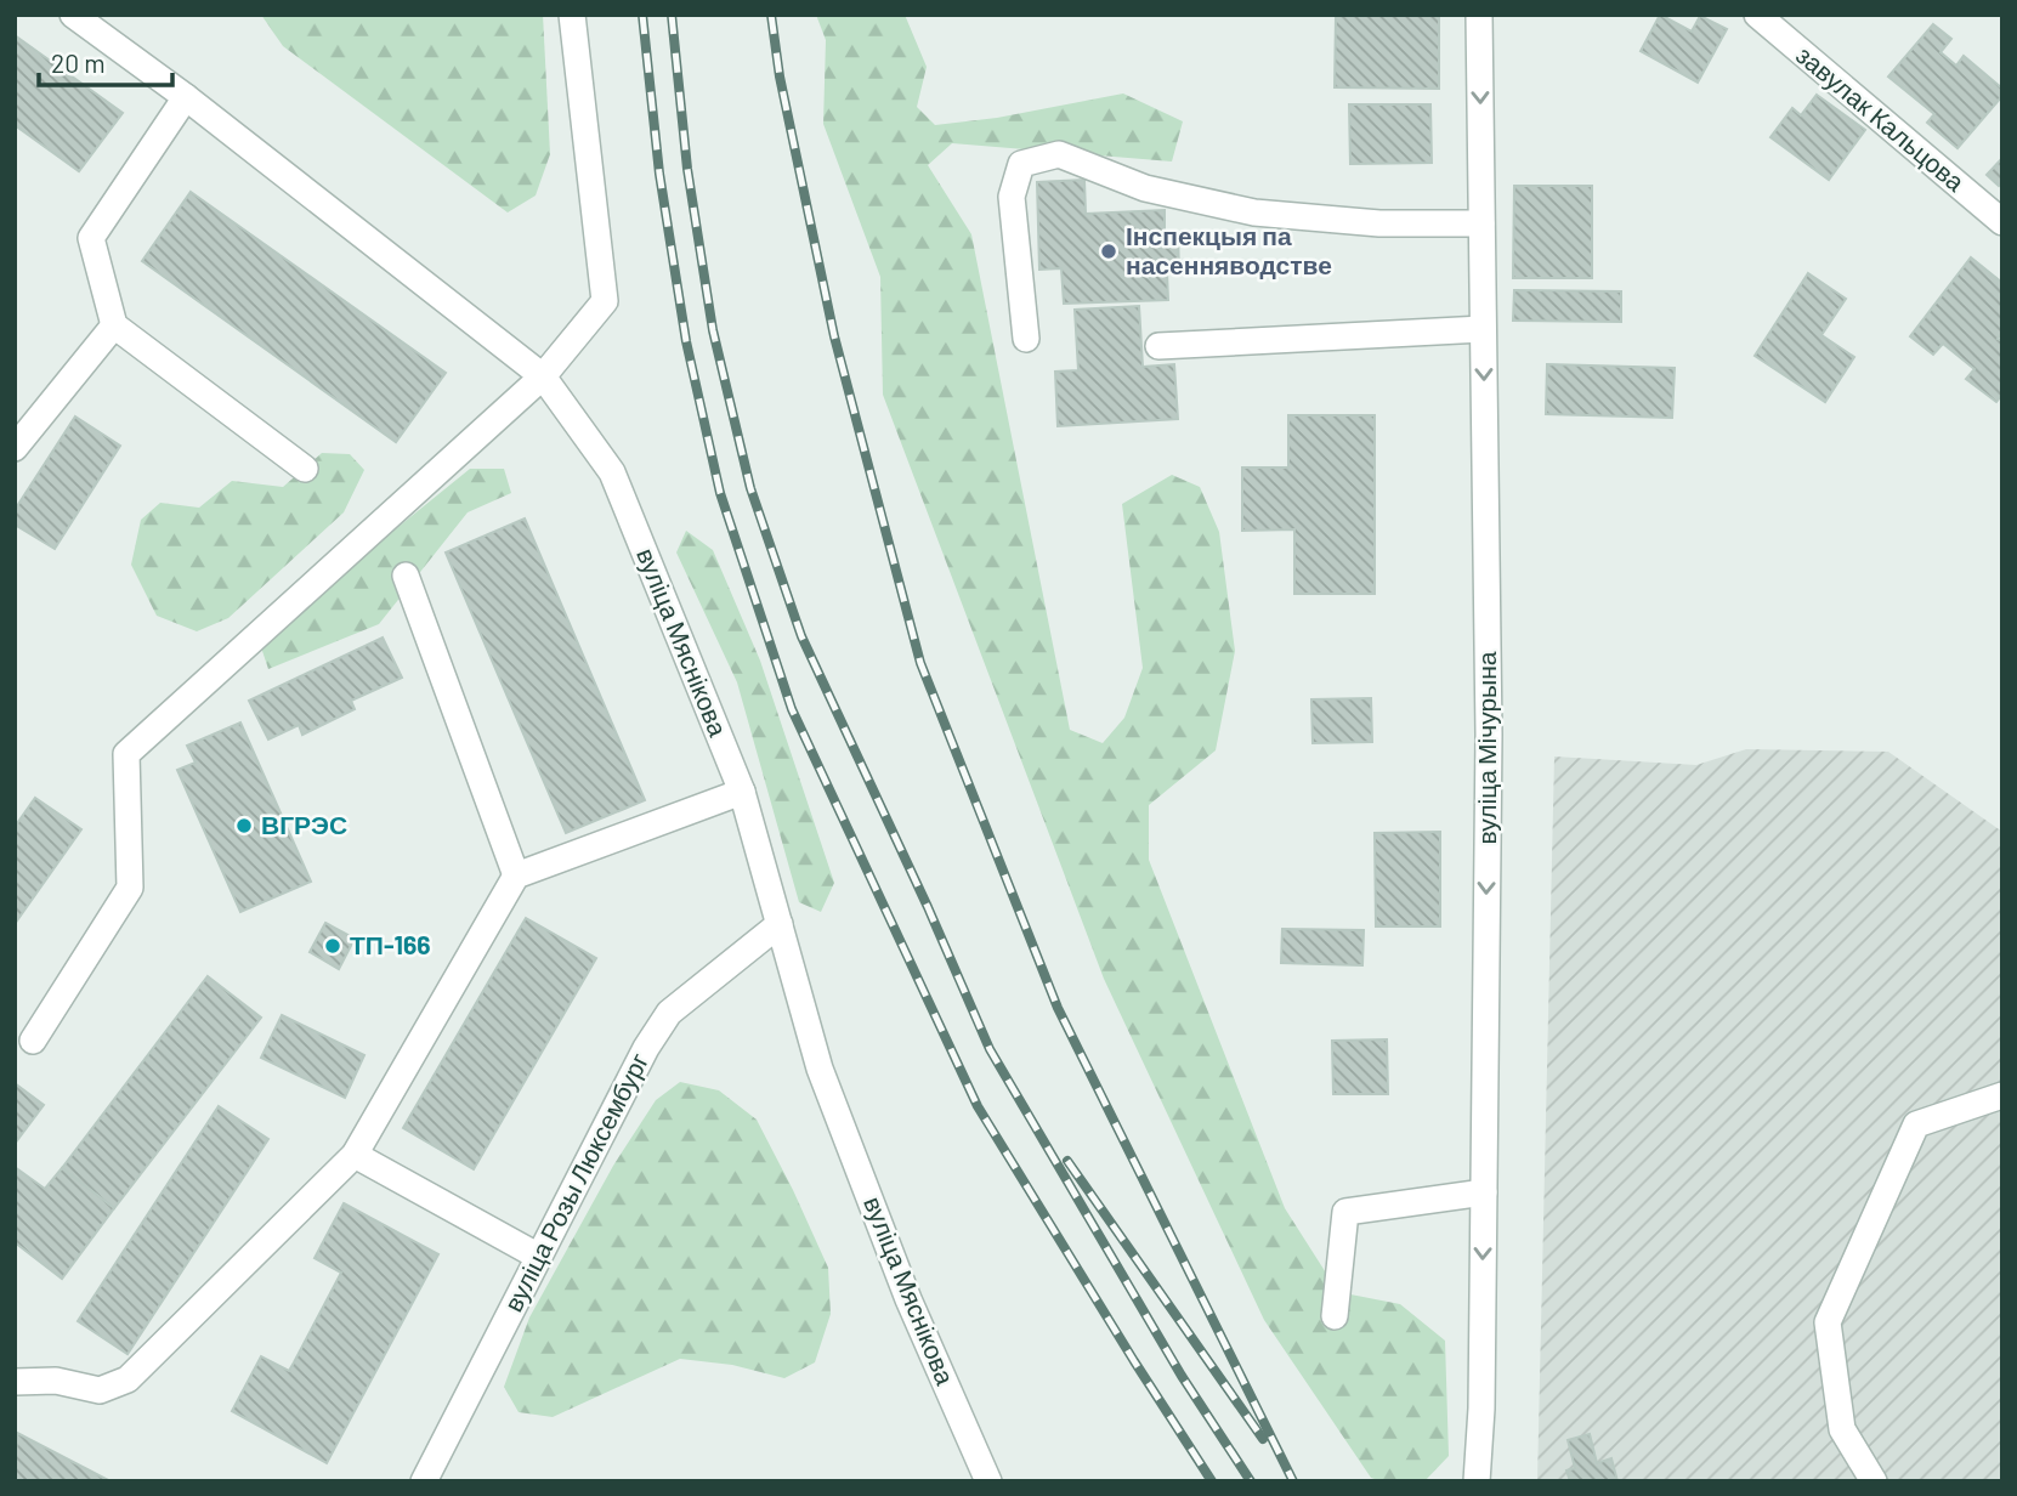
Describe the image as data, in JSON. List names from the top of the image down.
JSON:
{
  "streets": {
    "street": [
      "завулак Кальцова",
      "вуліца Мяснікова",
      "вуліца Мічурына",
      "вуліца Розы Люксембург"
    ]
  },
  "crossings": [
    ["вуліца Мяснікова", "вуліца Розы Люксембург"]
  ],
  "one_way": ["вуліца Мічурына"],
  "places": ["Інспекцыя па насенняводстве", "ВГРЭС", "ТП-166"],
  "scale_bar": "20 m"
}
